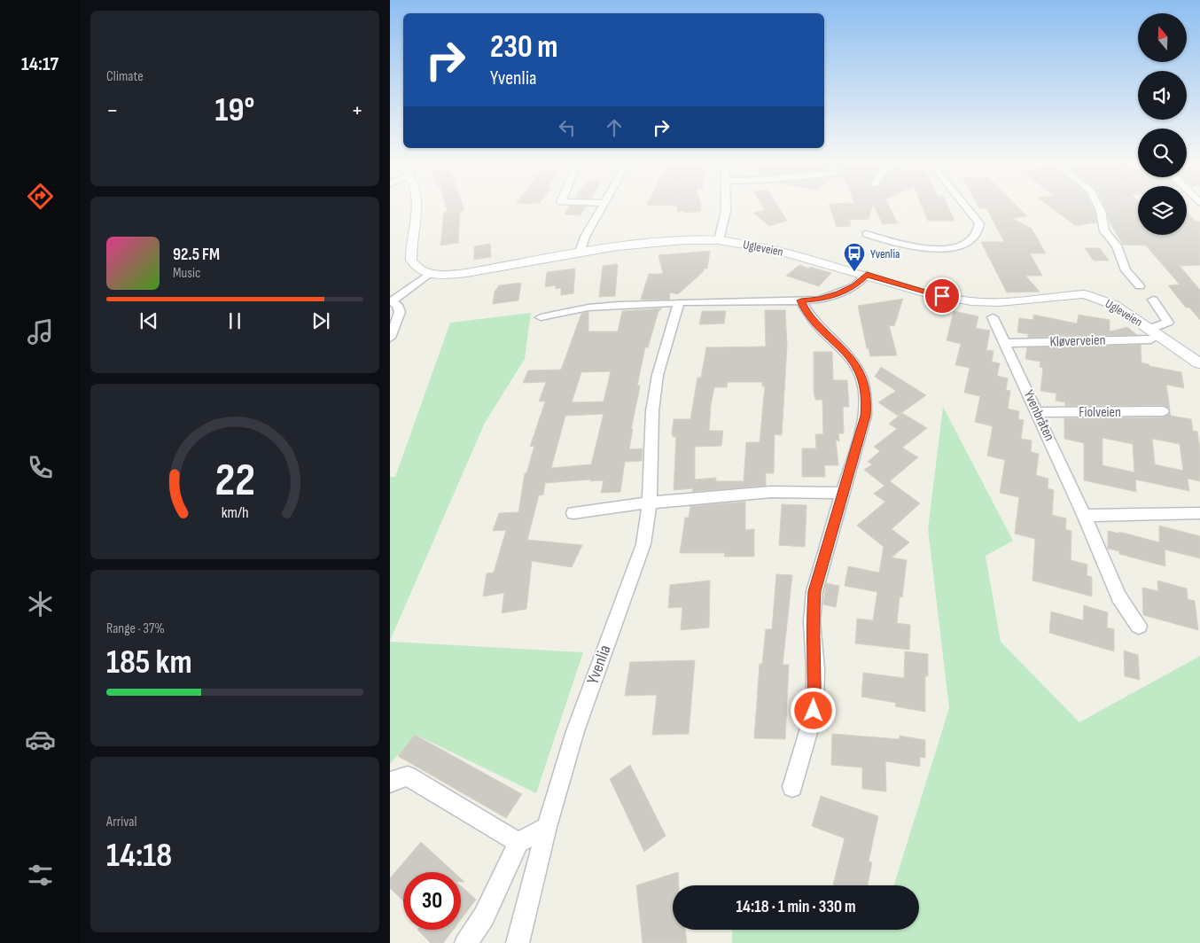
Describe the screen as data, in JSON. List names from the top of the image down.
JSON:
{
  "streets": {
    "street": [
      "Ugleveien",
      "Kløverveien",
      "Fiolveien",
      "Yvenbråten",
      "Yvenlia"
    ]
  },
  "crossings": [
    ["Ugleveien", "Kløverveien"],
    ["Kløverveien", "Yvenbråten"],
    ["Fiolveien", "Yvenbråten"]
  ],
  "places": {
    "bus stop": ["Yvenlia"]
  },
  "north": "top",
  "page": {
    "tabs": "14:17",
    "tile": [
      "Climate",
      ["Range · 37%", "185 km"],
      ["Arrival", "14:18"]
    ],
    "turn": ["230 m", "Yvenlia"],
    "heat": ["−", "19°", "+"],
    "song": ["92.5 FM", "Music"],
    "limit": "30",
    "trip": "14:18 · 1 min · 330 m",
    "gauge": ["22", "km/h"]
  }
}
